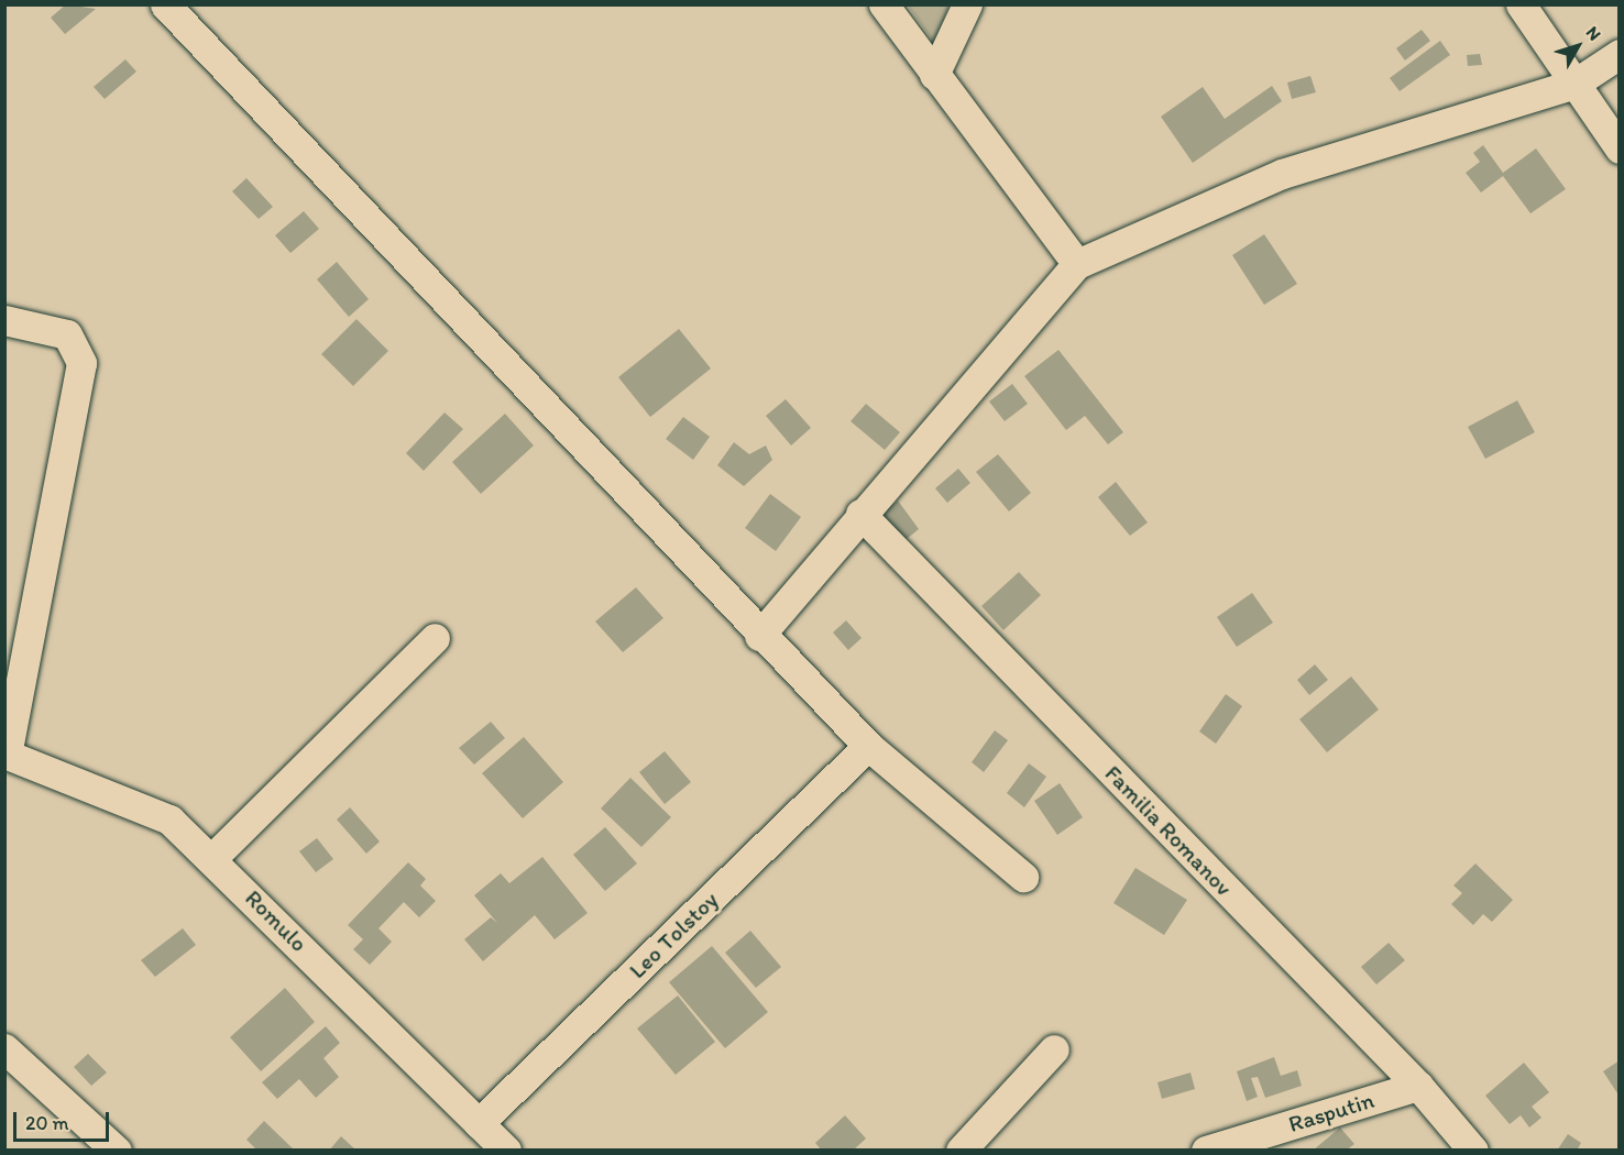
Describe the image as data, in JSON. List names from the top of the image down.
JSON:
{
  "streets": {
    "street": [
      "Familia Romanov",
      "Romulo",
      "Leo Tolstoy",
      "Rasputin"
    ]
  },
  "crossings": [
    ["Familia Romanov", "Rasputin"],
    ["Romulo", "Leo Tolstoy"]
  ],
  "scale_bar": "20 m",
  "north": "top right"
}
